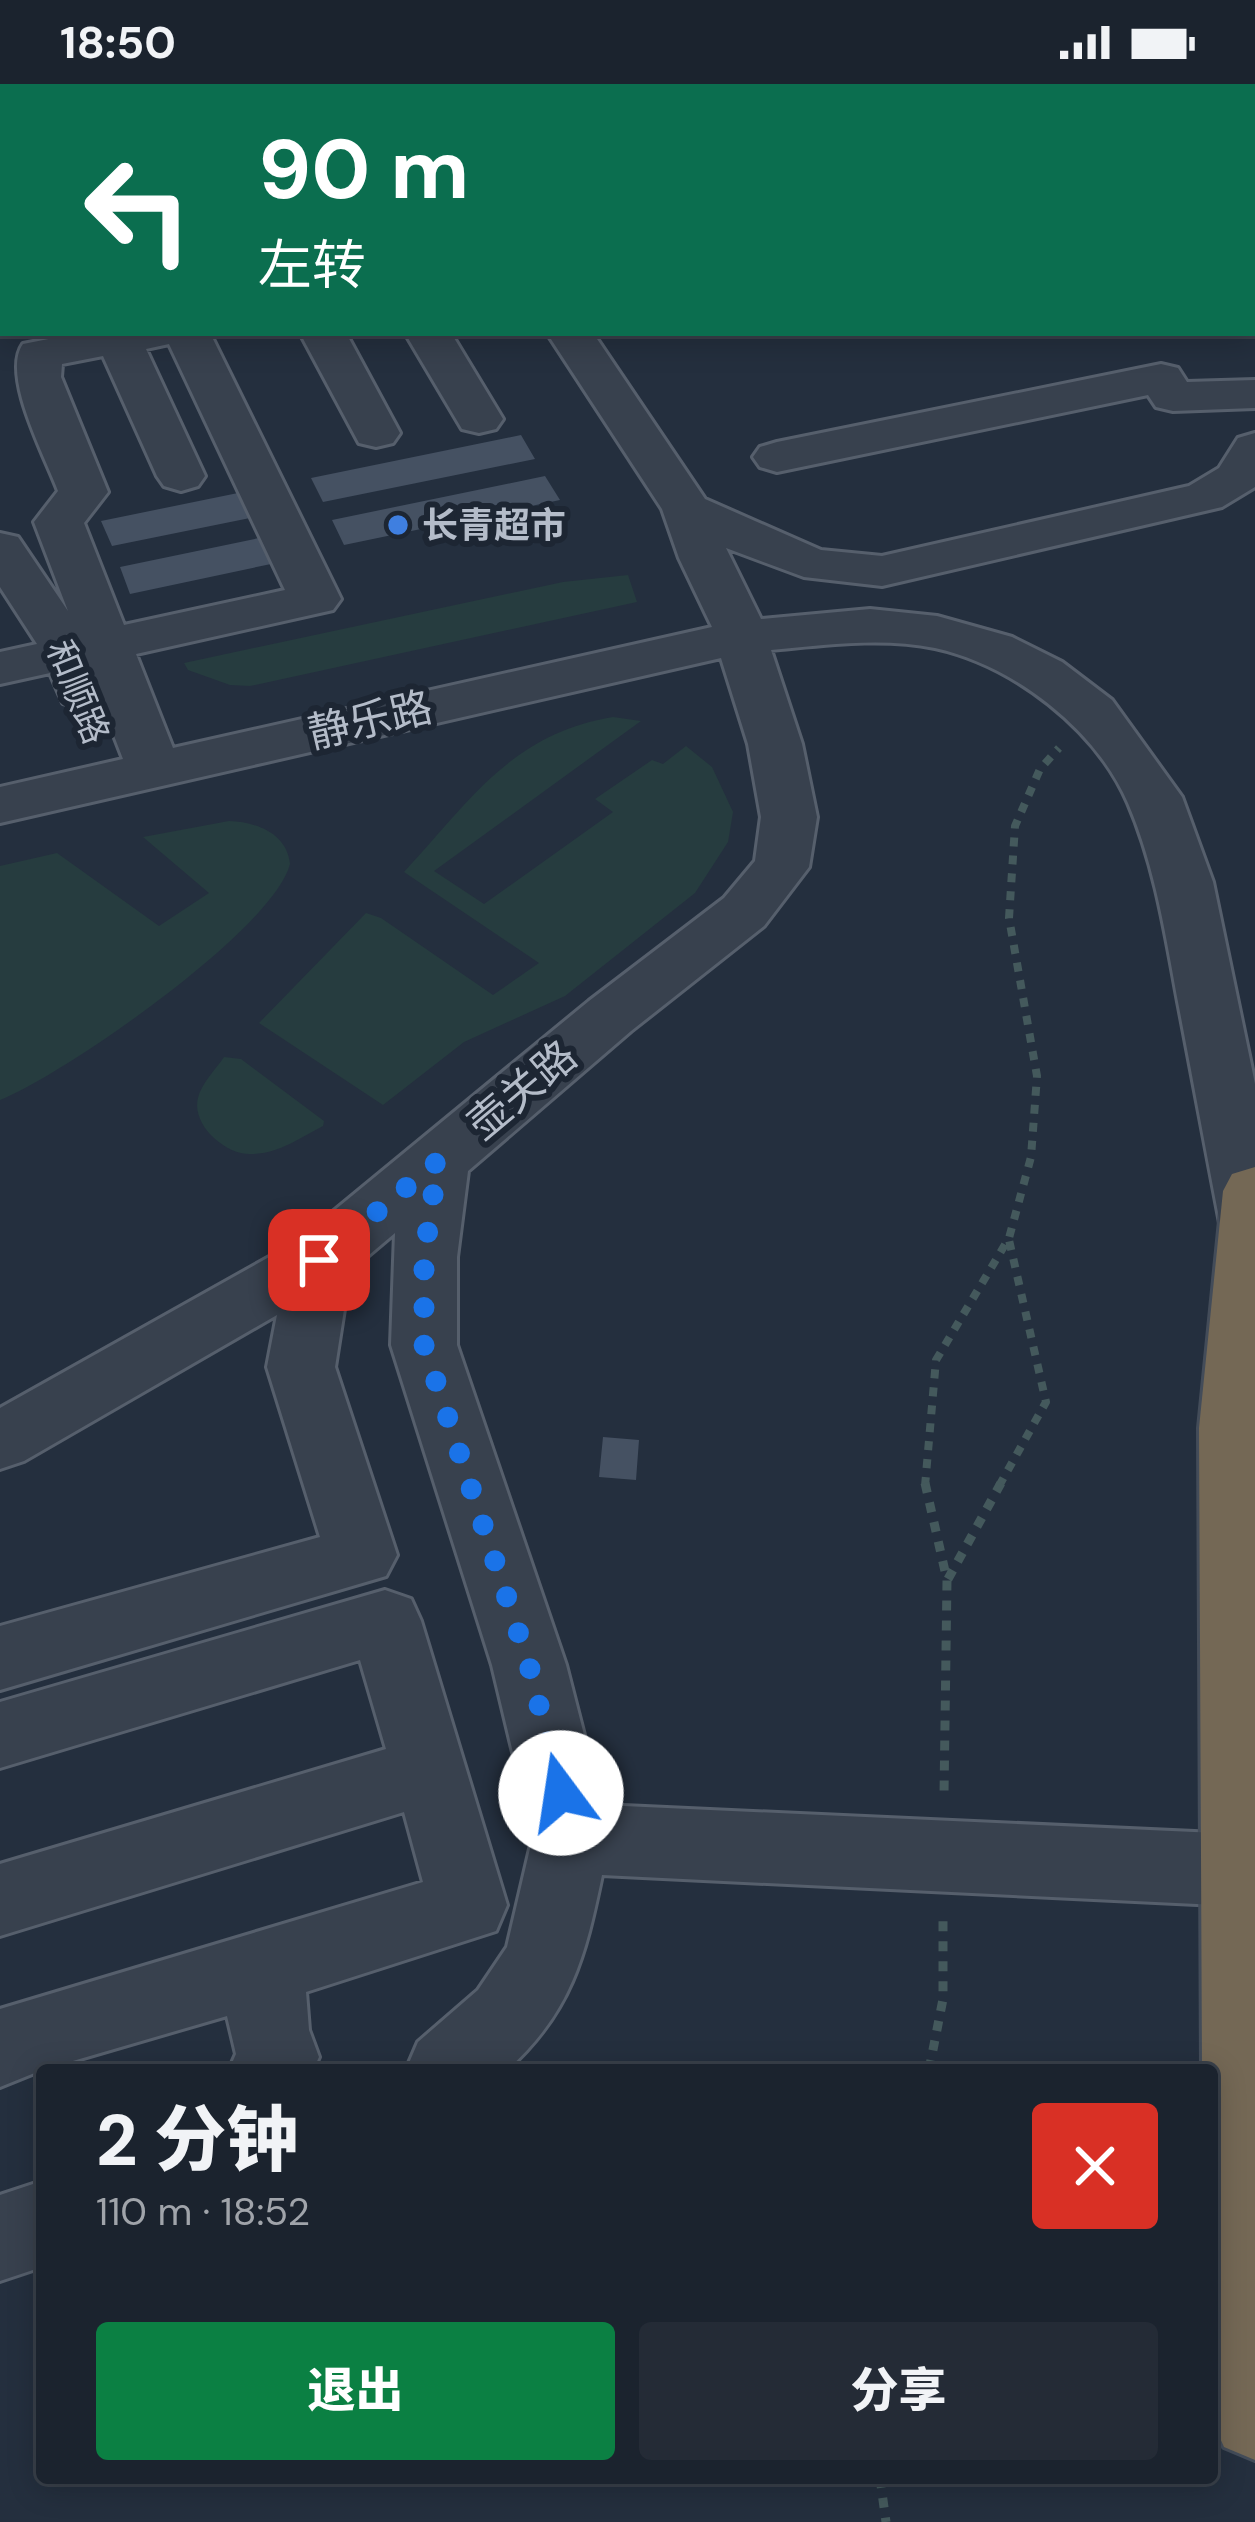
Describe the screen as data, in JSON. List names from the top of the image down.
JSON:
{
  "streets": {
    "street": ["和顺路", "静乐路", "壶关路"]
  },
  "crossings": [
    ["和顺路", "静乐路"],
    ["静乐路", "壶关路"]
  ],
  "places": ["长青超市"],
  "page": {
    "status": "18:50",
    "turn": ["90 m", "左转"],
    "heading": ["2 分钟", "110 m · 18:52"],
    "buttons": ["退出", "分享"]
  }
}
